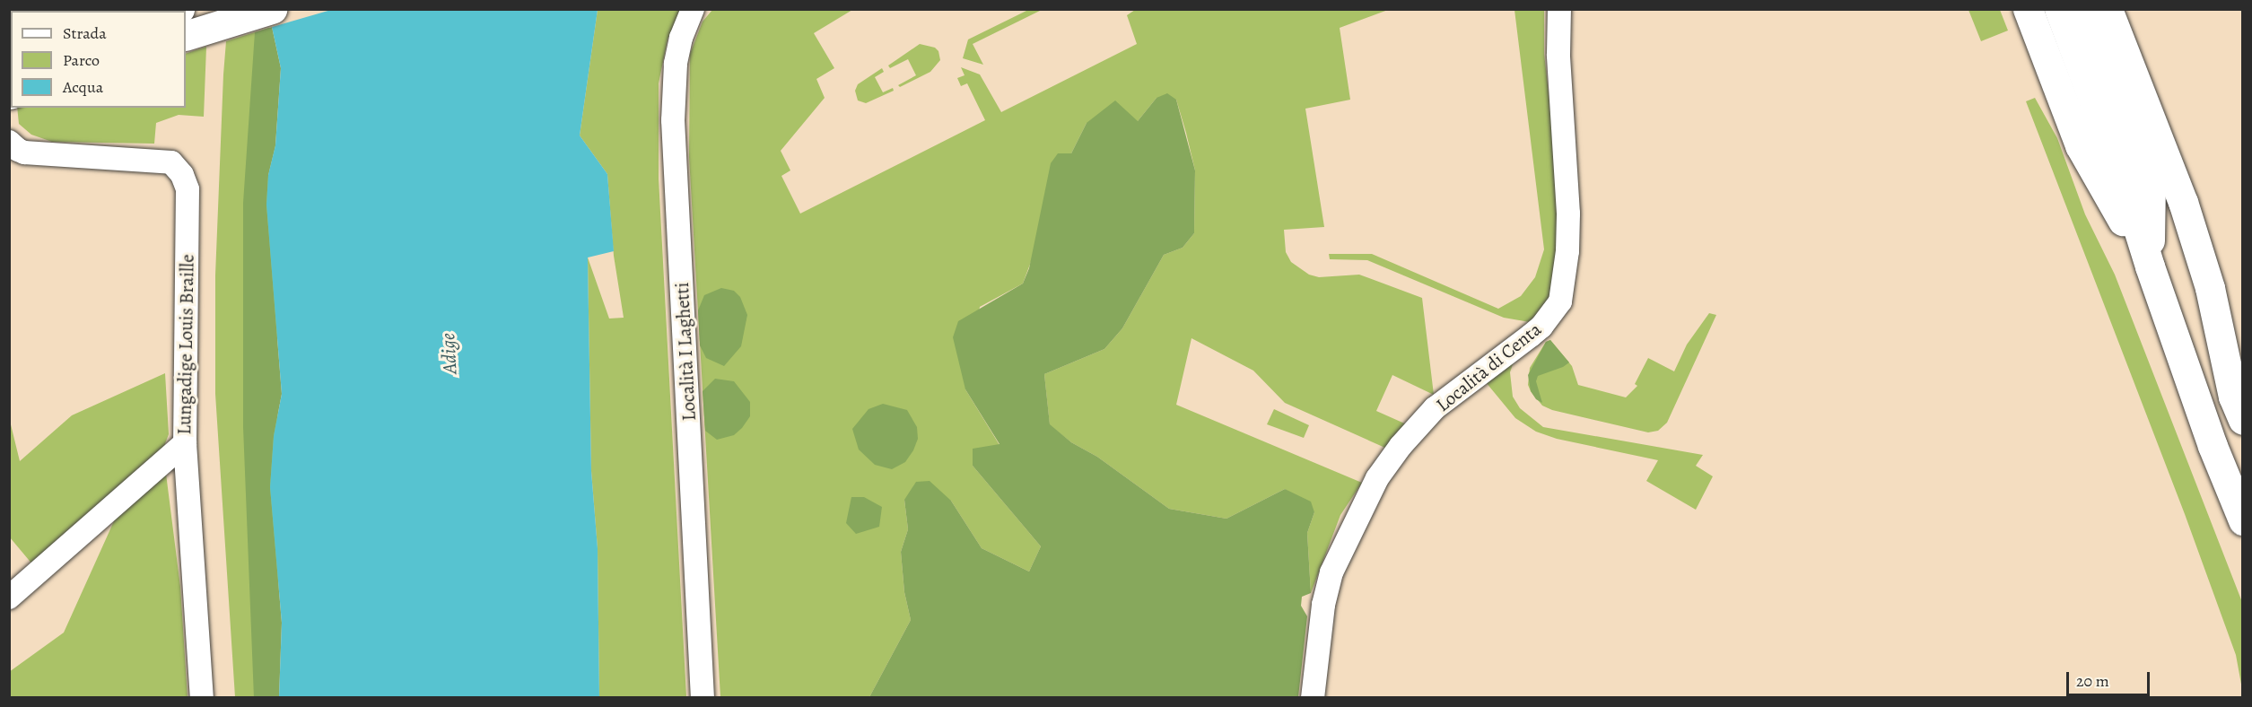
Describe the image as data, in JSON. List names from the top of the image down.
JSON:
{
  "streets": {
    "street": ["Lungadige Louis Braille", "Località I Laghetti", "Località di Centa"]
  },
  "water": ["Adige"],
  "legend": ["Strada", "Parco", "Acqua"],
  "scale_bar": "20 m"
}
